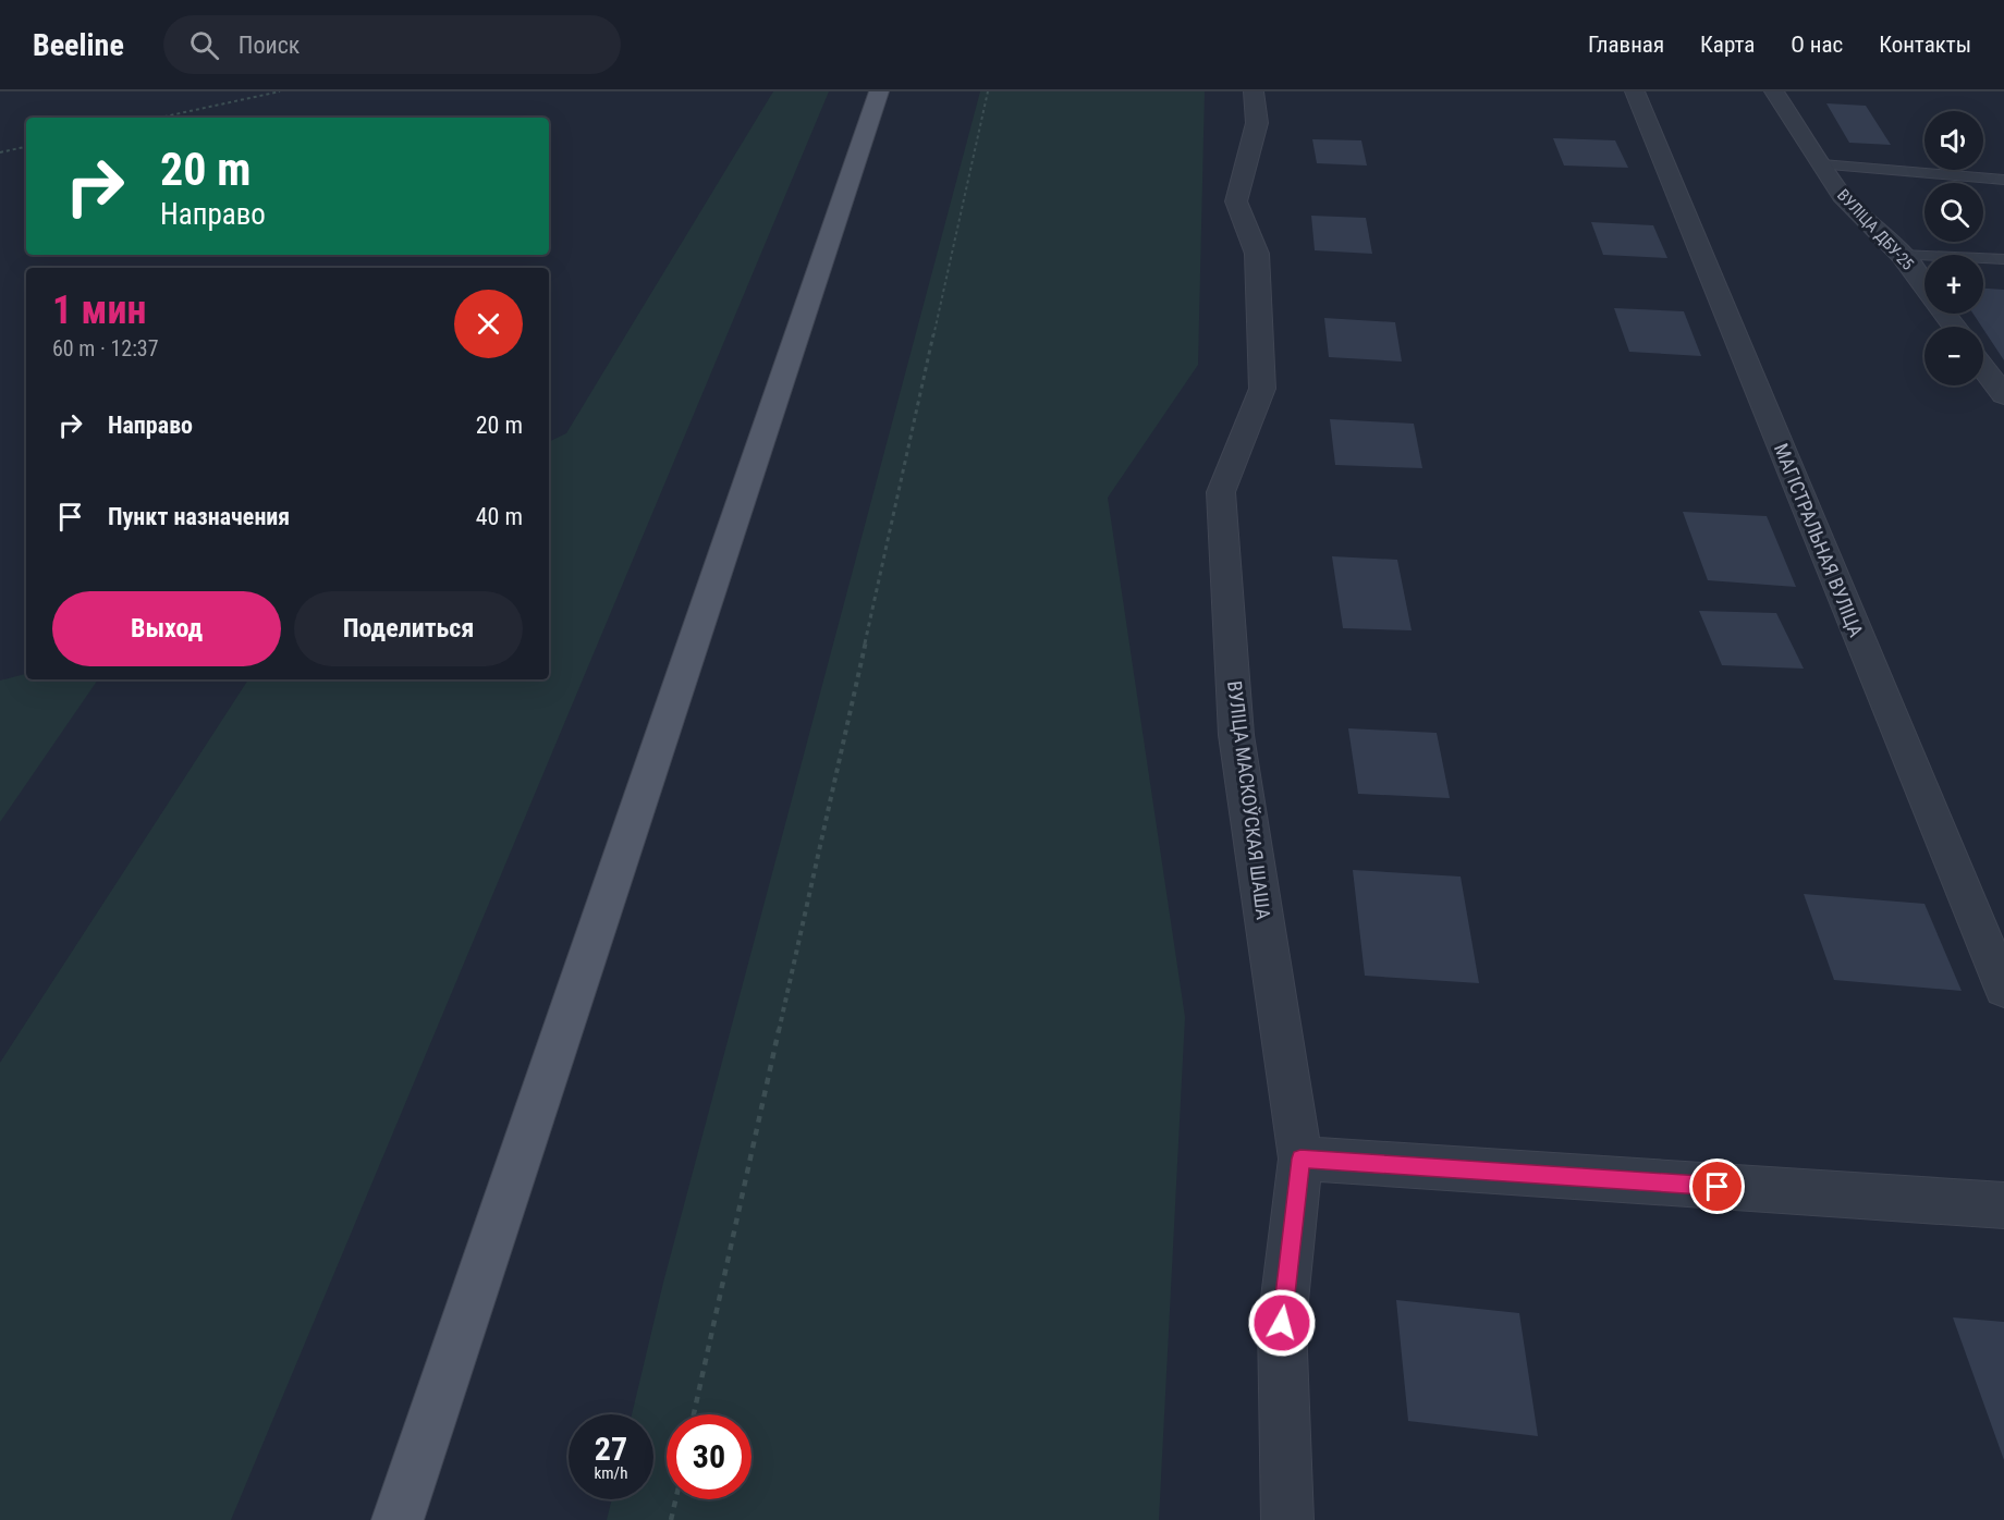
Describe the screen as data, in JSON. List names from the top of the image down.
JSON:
{
  "streets": {
    "street": ["ВУЛІЦА ДБУ-25", "МАГІСТРАЛЬНАЯ ВУЛІЦА", "ВУЛІЦА МАСКОЎСКАЯ ШАША"]
  },
  "page": {
    "header": "Beeline",
    "search": "Поиск",
    "nav": [
      "Главная",
      "Карта",
      "О нас",
      "Контакты"
    ],
    "map_buttons": ["+", "−"],
    "turn": ["20 m", "Направо"],
    "heading": ["1 мин", "60 m · 12:37"],
    "list": [
      {
        "name": "Направо",
        "value": "20 m"
      },
      {
        "name": "Пункт назначения",
        "value": "40 m"
      }
    ],
    "buttons": ["Выход", "Поделиться"],
    "speed": "27 km/h",
    "limit": "30"
  }
}
